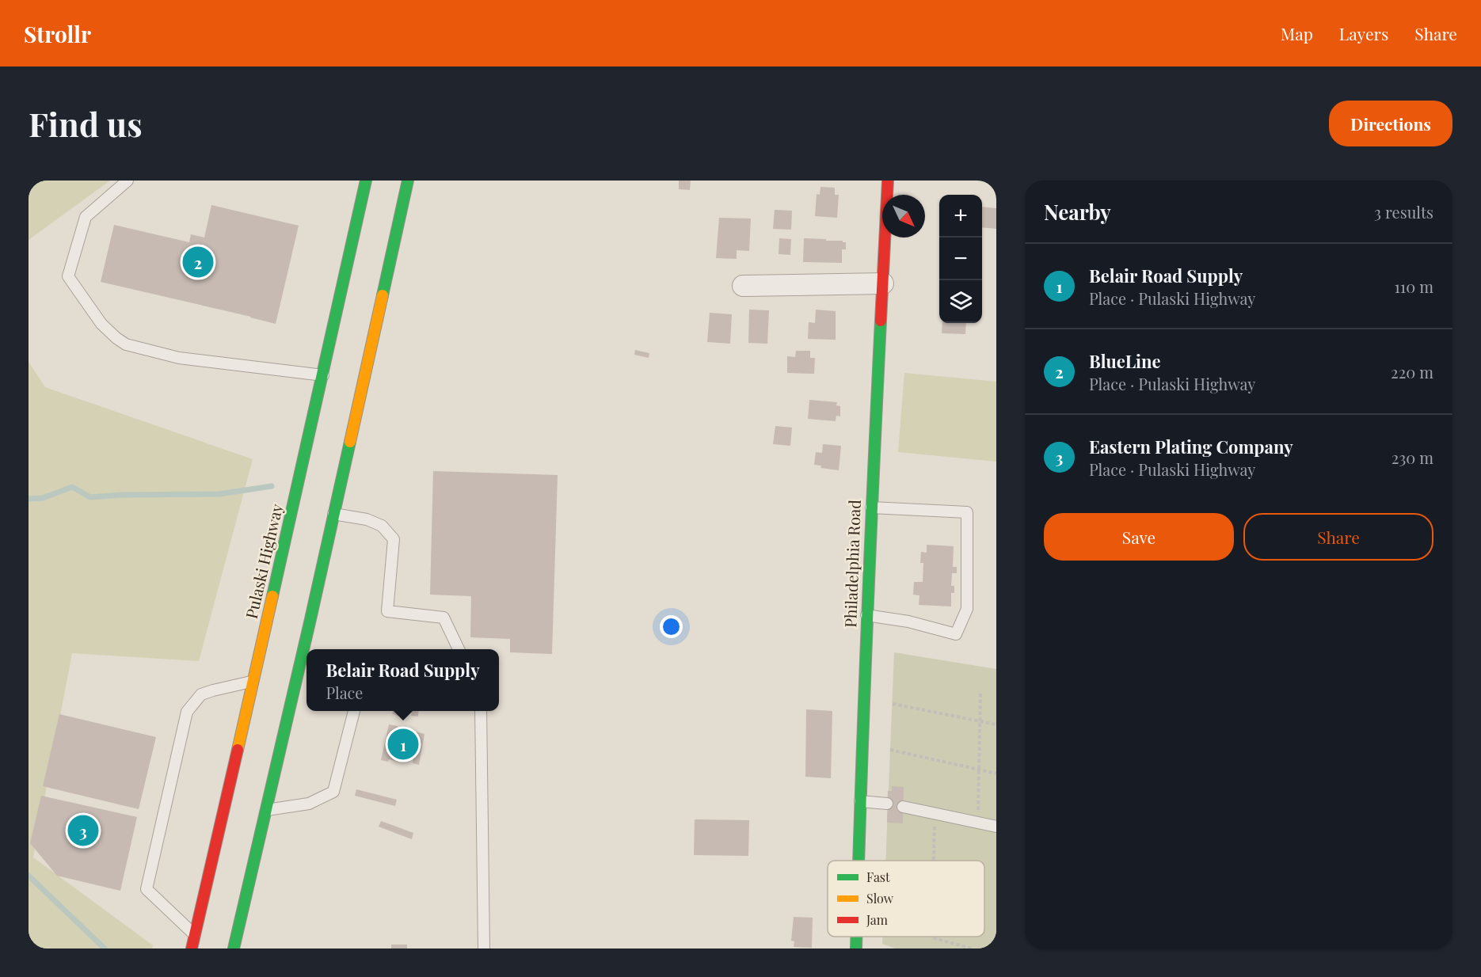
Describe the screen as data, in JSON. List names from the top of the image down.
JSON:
{
  "streets": {
    "main road": ["Pulaski Highway", "Philadelphia Road"]
  },
  "legend": ["Fast", "Slow", "Jam"],
  "north": "bottom right",
  "page": {
    "header": "Strollr",
    "nav": ["Map", "Layers", "Share"],
    "buttons": [
      "Directions",
      ["Save", "Share"]
    ],
    "title": "Find us",
    "heading": ["Nearby", "3 results"],
    "map_buttons": ["+", "−"],
    "list": [
      {
        "mark": "1",
        "name": "Belair Road Supply",
        "note": "Place · Pulaski Highway",
        "value": "110 m"
      },
      {
        "mark": "2",
        "name": "BlueLine",
        "note": "Place · Pulaski Highway",
        "value": "220 m"
      },
      {
        "mark": "3",
        "name": "Eastern Plating Company",
        "note": "Place · Pulaski Highway",
        "value": "230 m"
      }
    ],
    "pins": ["2", "1", "3"],
    "popup": ["Belair Road Supply", "Place"]
  }
}
